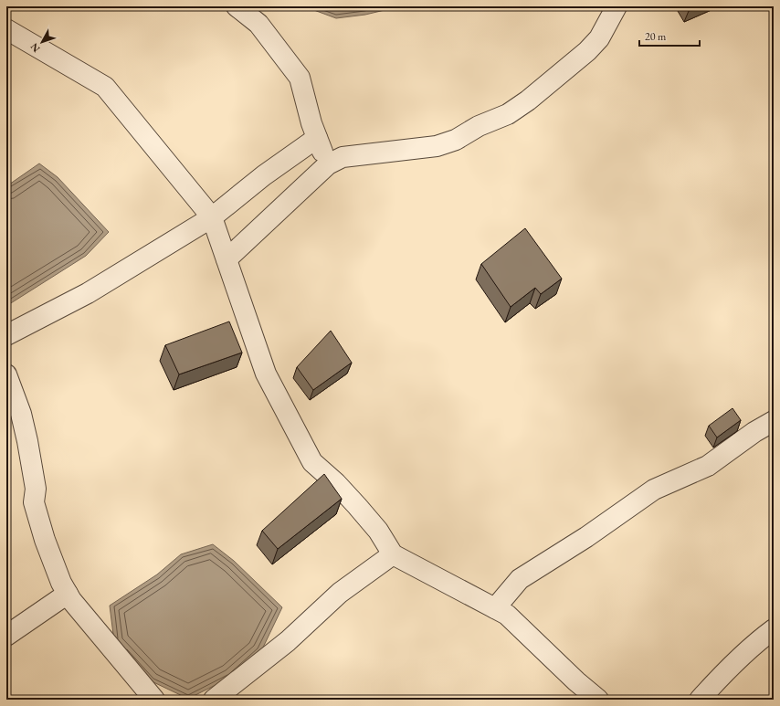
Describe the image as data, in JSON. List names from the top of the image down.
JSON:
{
  "scale_bar": "20 m",
  "north": "bottom left"
}
